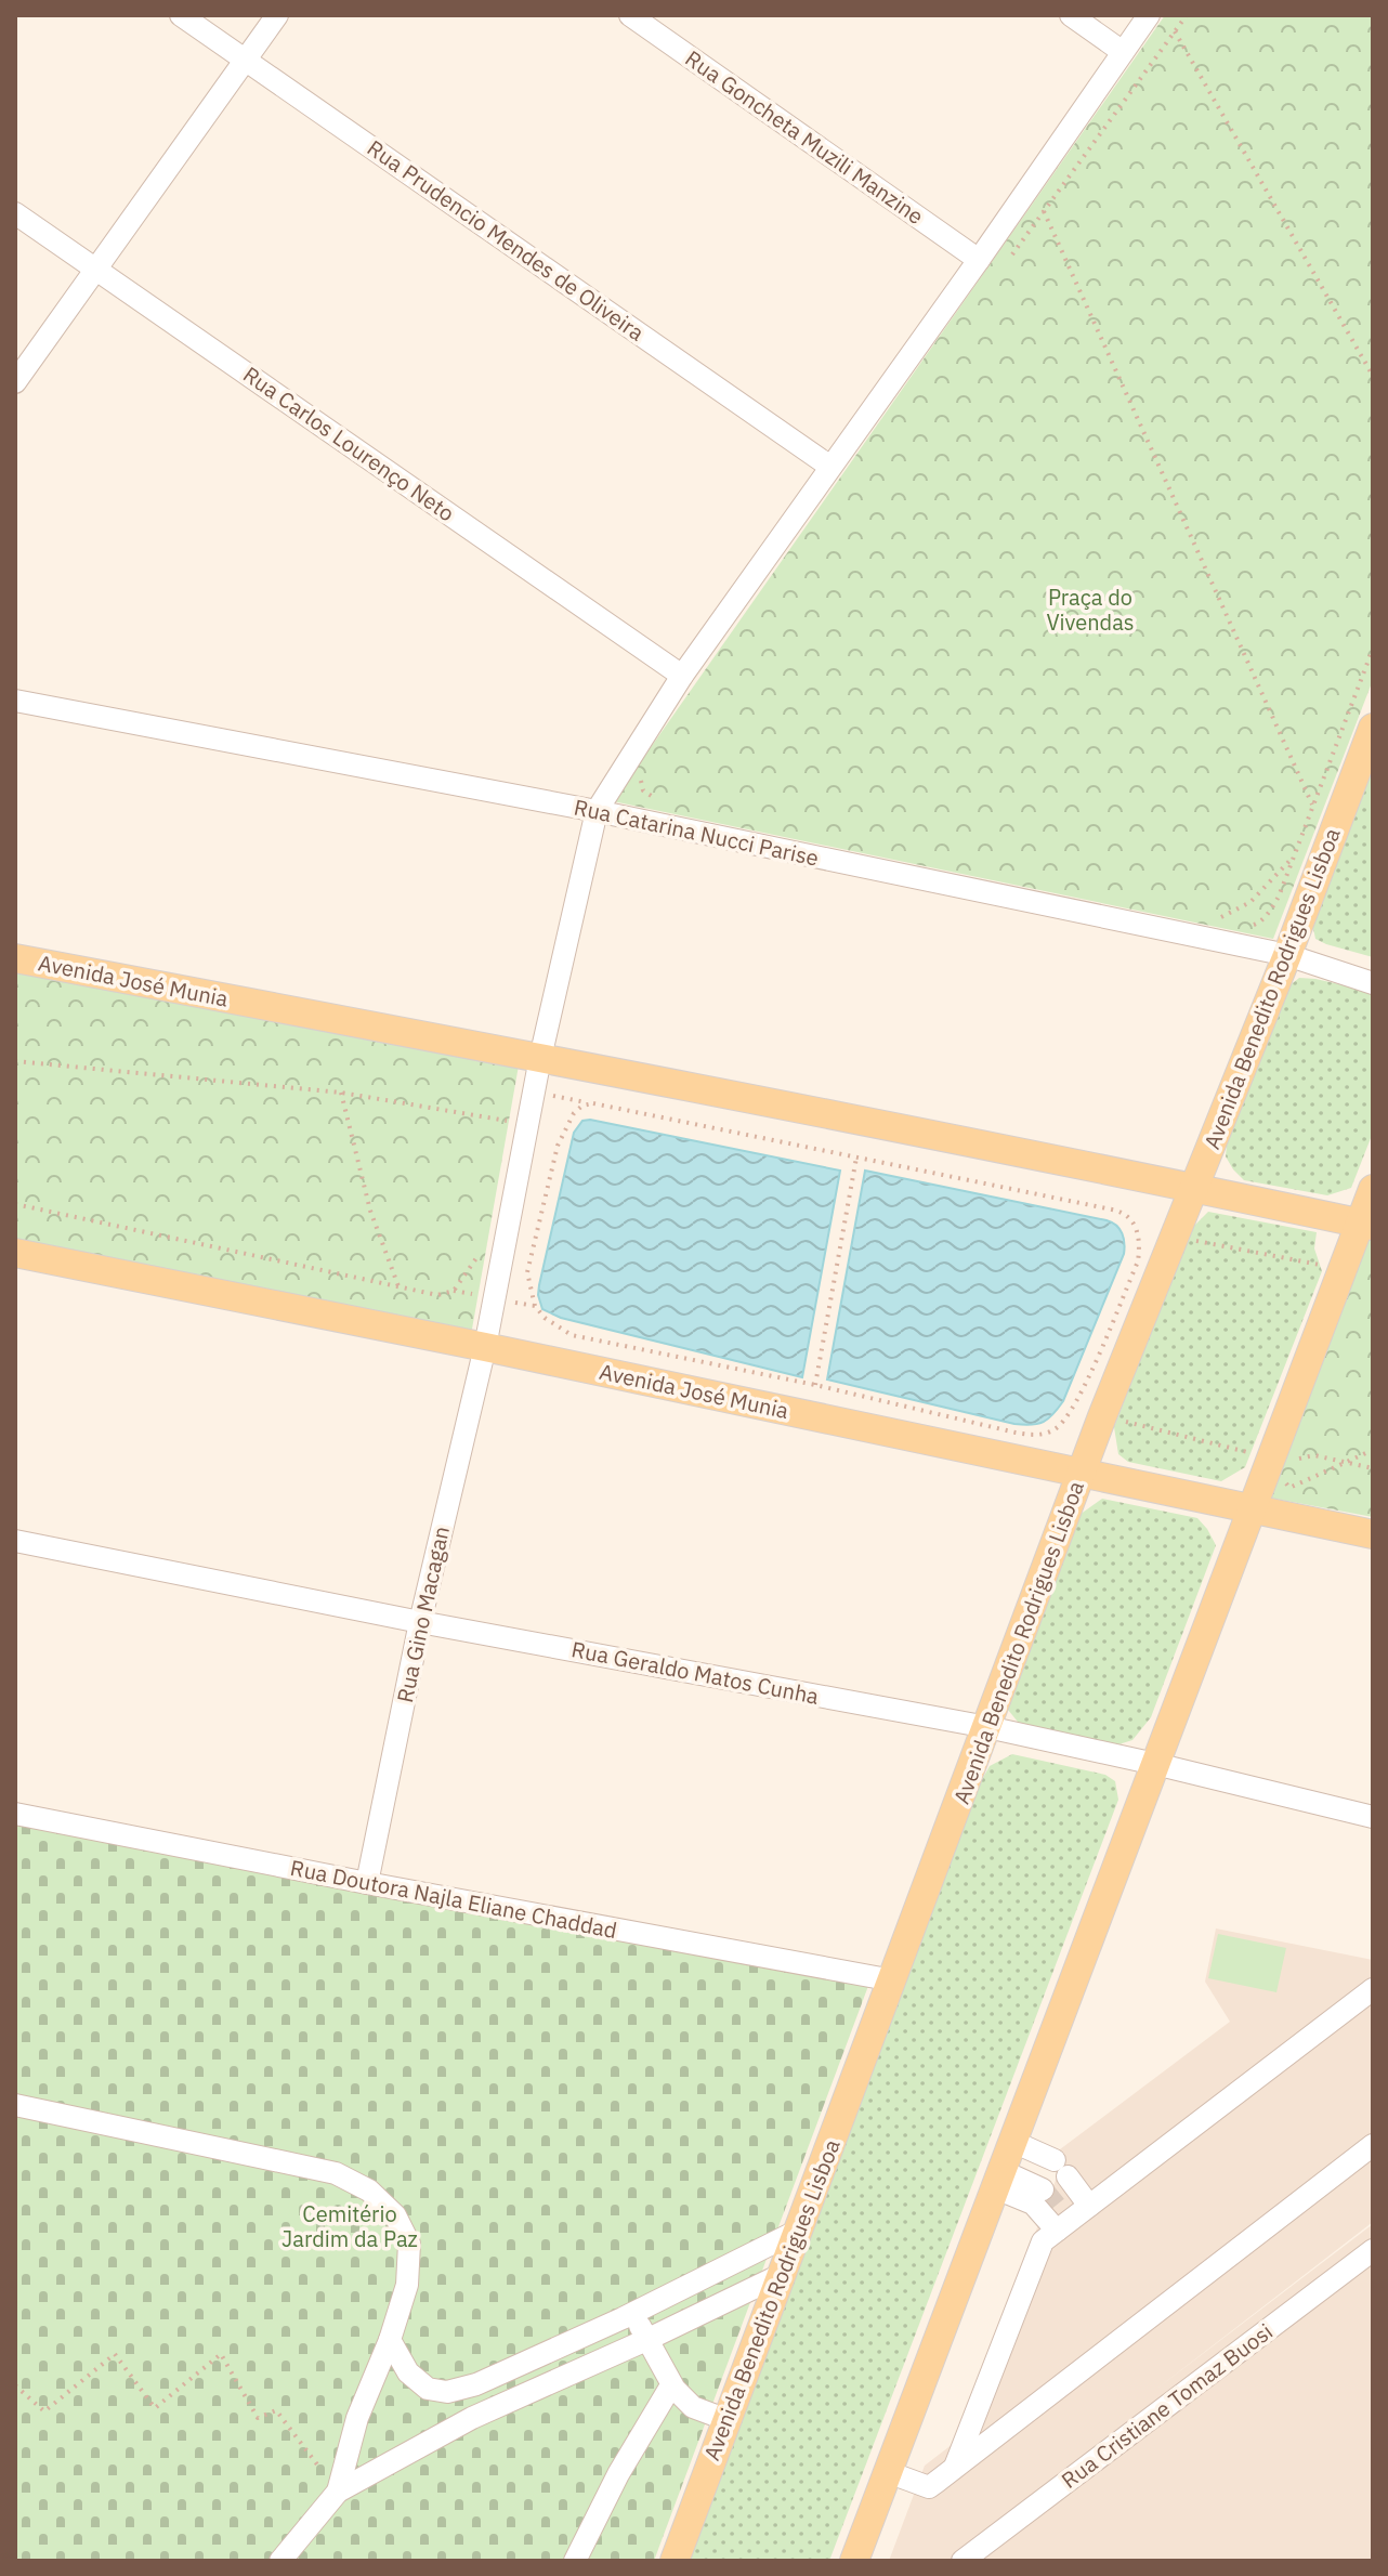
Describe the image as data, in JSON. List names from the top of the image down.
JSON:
{
  "streets": {
    "main road": ["Avenida José Munia", "Avenida Benedito Rodrigues Lisboa"],
    "street": [
      "Rua Goncheta Muzili Manzine",
      "Rua Prudencio Mendes de Oliveira",
      "Rua Carlos Lourenço Neto",
      "Rua Catarina Nucci Parise",
      "Rua Gino Macagan",
      "Rua Geraldo Matos Cunha",
      "Rua Doutora Najla Eliane Chaddad",
      "Rua Cristiane Tomaz Buosi"
    ]
  },
  "crossings": [
    ["Rua Goncheta Muzili Manzine", "Rua Gino Macagan"],
    ["Rua Prudencio Mendes de Oliveira", "Rua Gino Macagan"],
    ["Rua Carlos Lourenço Neto", "Rua Gino Macagan"],
    ["Rua Catarina Nucci Parise", "Avenida Benedito Rodrigues Lisboa"],
    ["Rua Catarina Nucci Parise", "Rua Gino Macagan"],
    ["Avenida José Munia", "Avenida Benedito Rodrigues Lisboa"],
    ["Avenida José Munia", "Rua Gino Macagan"],
    ["Avenida Benedito Rodrigues Lisboa", "Rua Geraldo Matos Cunha"],
    ["Avenida Benedito Rodrigues Lisboa", "Rua Doutora Najla Eliane Chaddad"],
    ["Rua Gino Macagan", "Rua Geraldo Matos Cunha"],
    ["Rua Gino Macagan", "Rua Doutora Najla Eliane Chaddad"]
  ],
  "parks": ["Praça do Vivendas", "Cemitério Jardim da Paz"]
}
